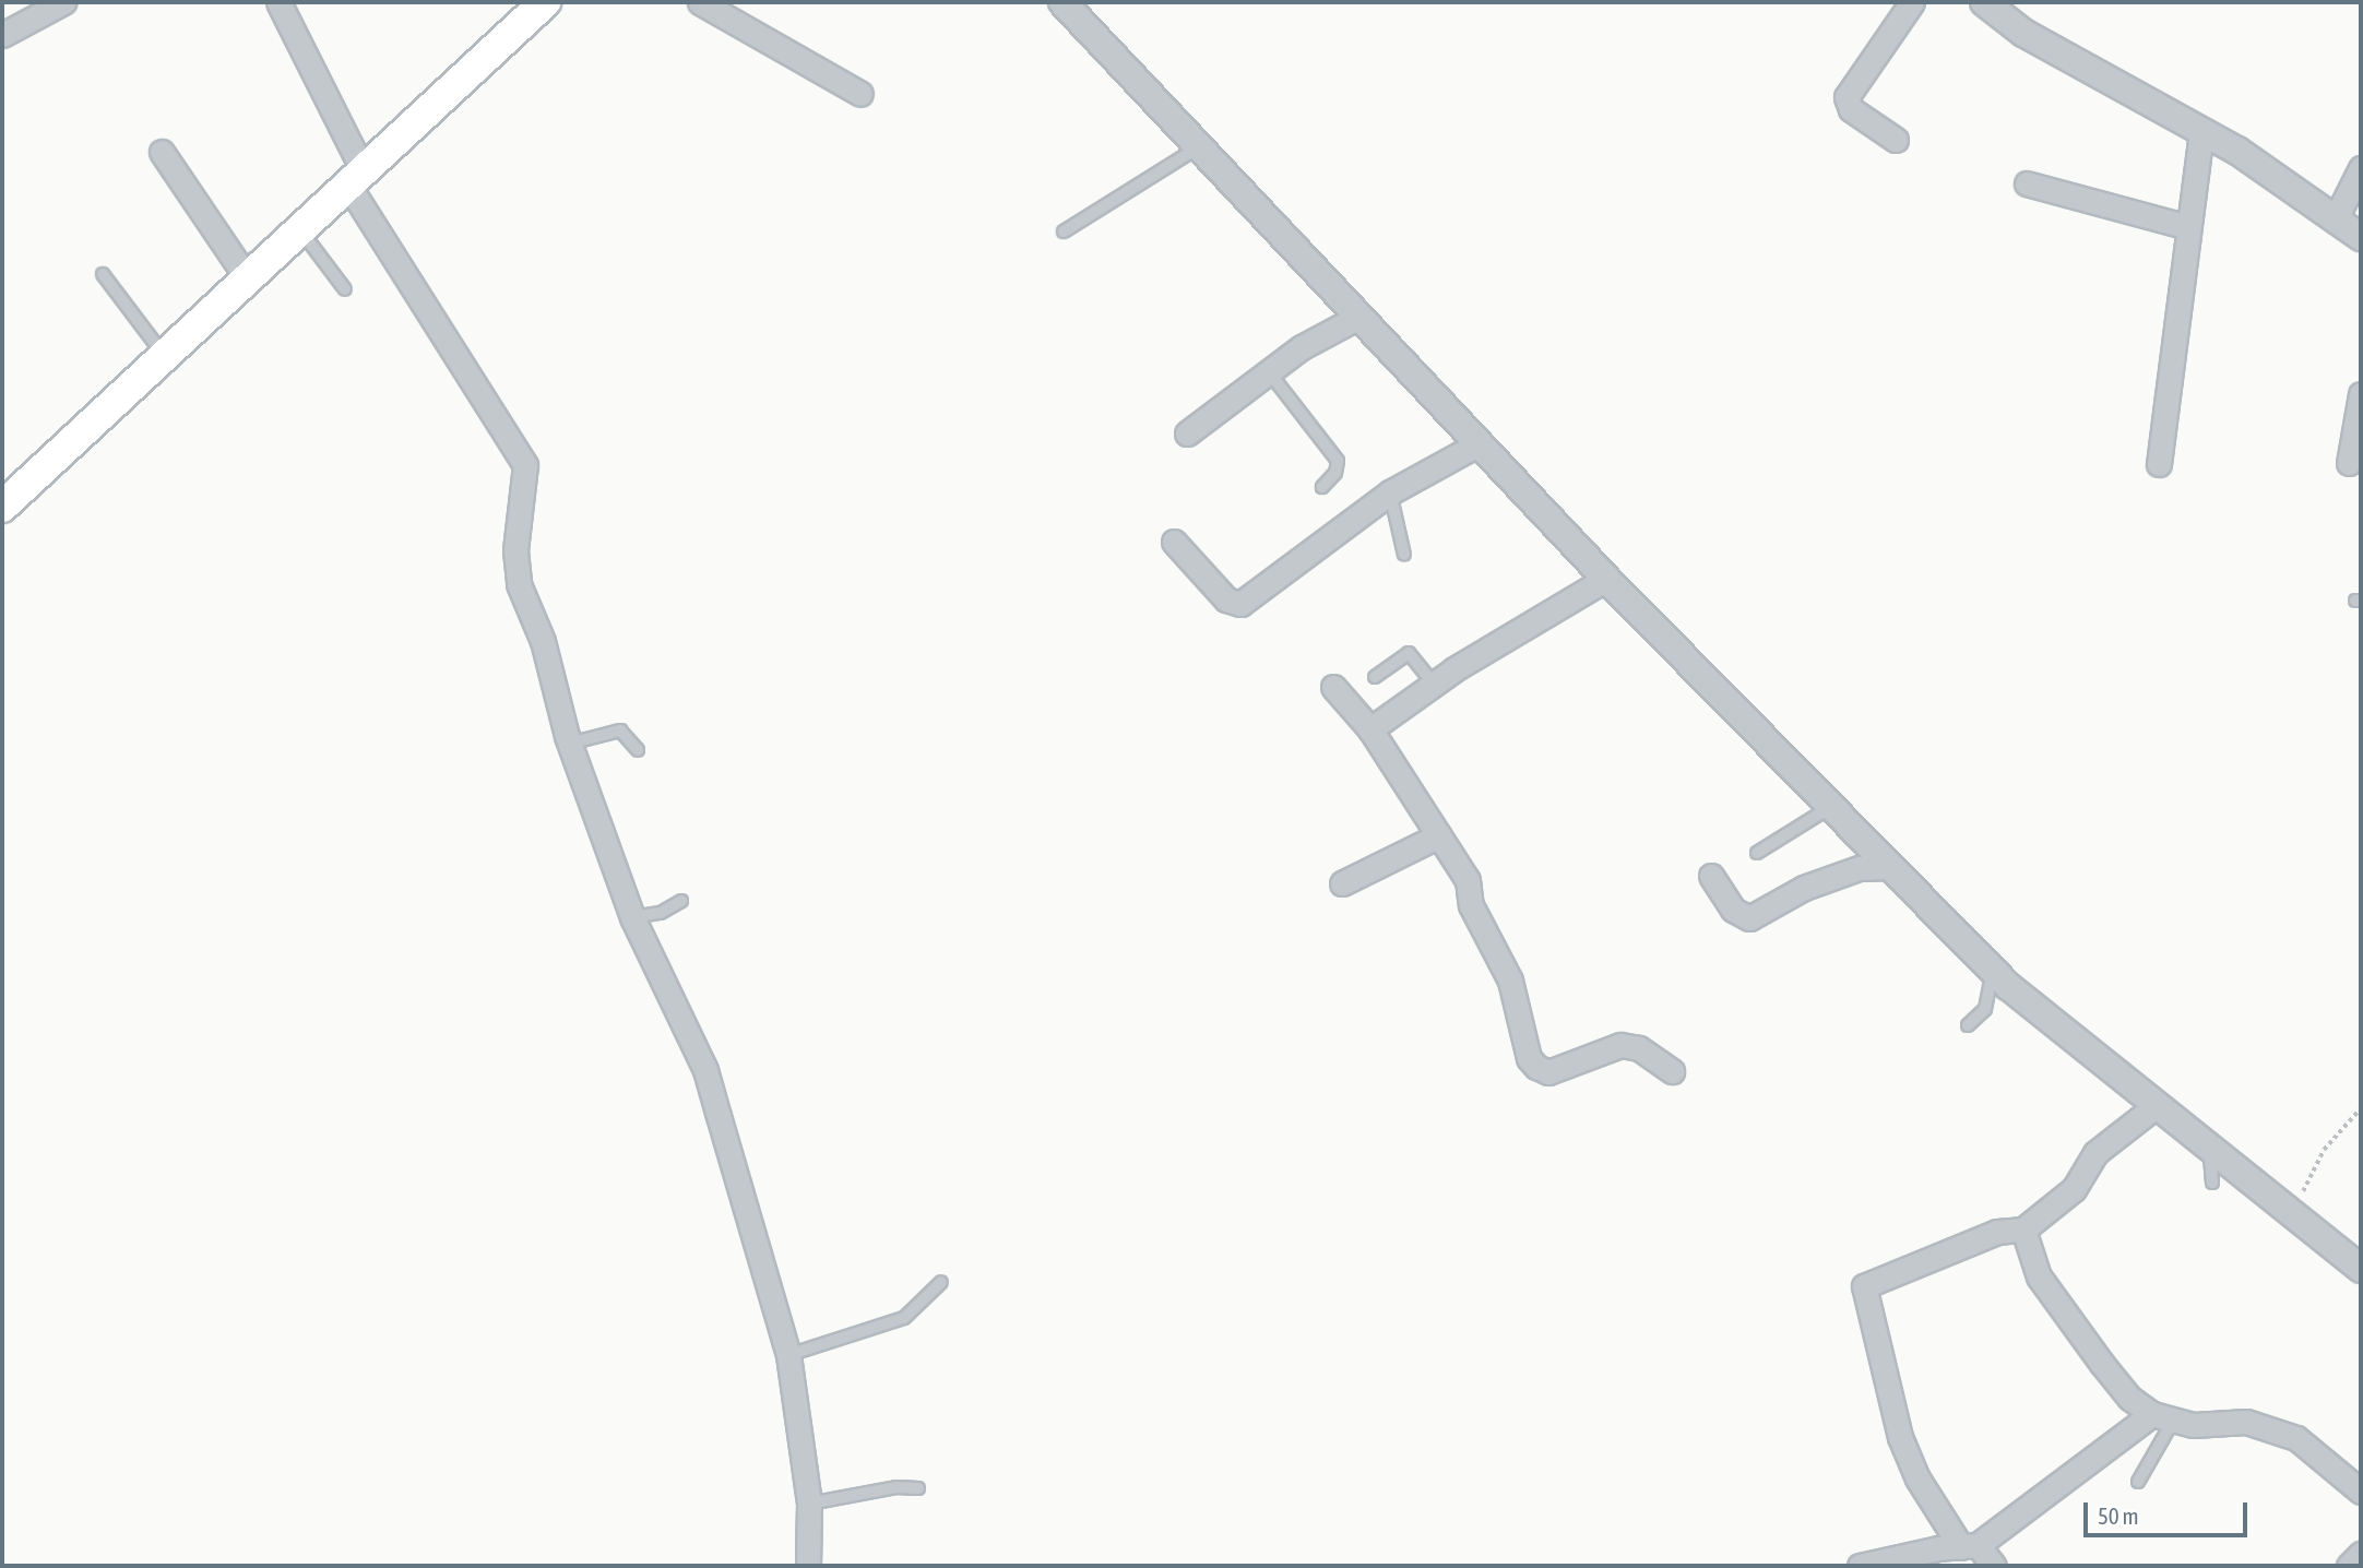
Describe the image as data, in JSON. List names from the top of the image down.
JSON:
{
  "scale_bar": "50 m"
}
